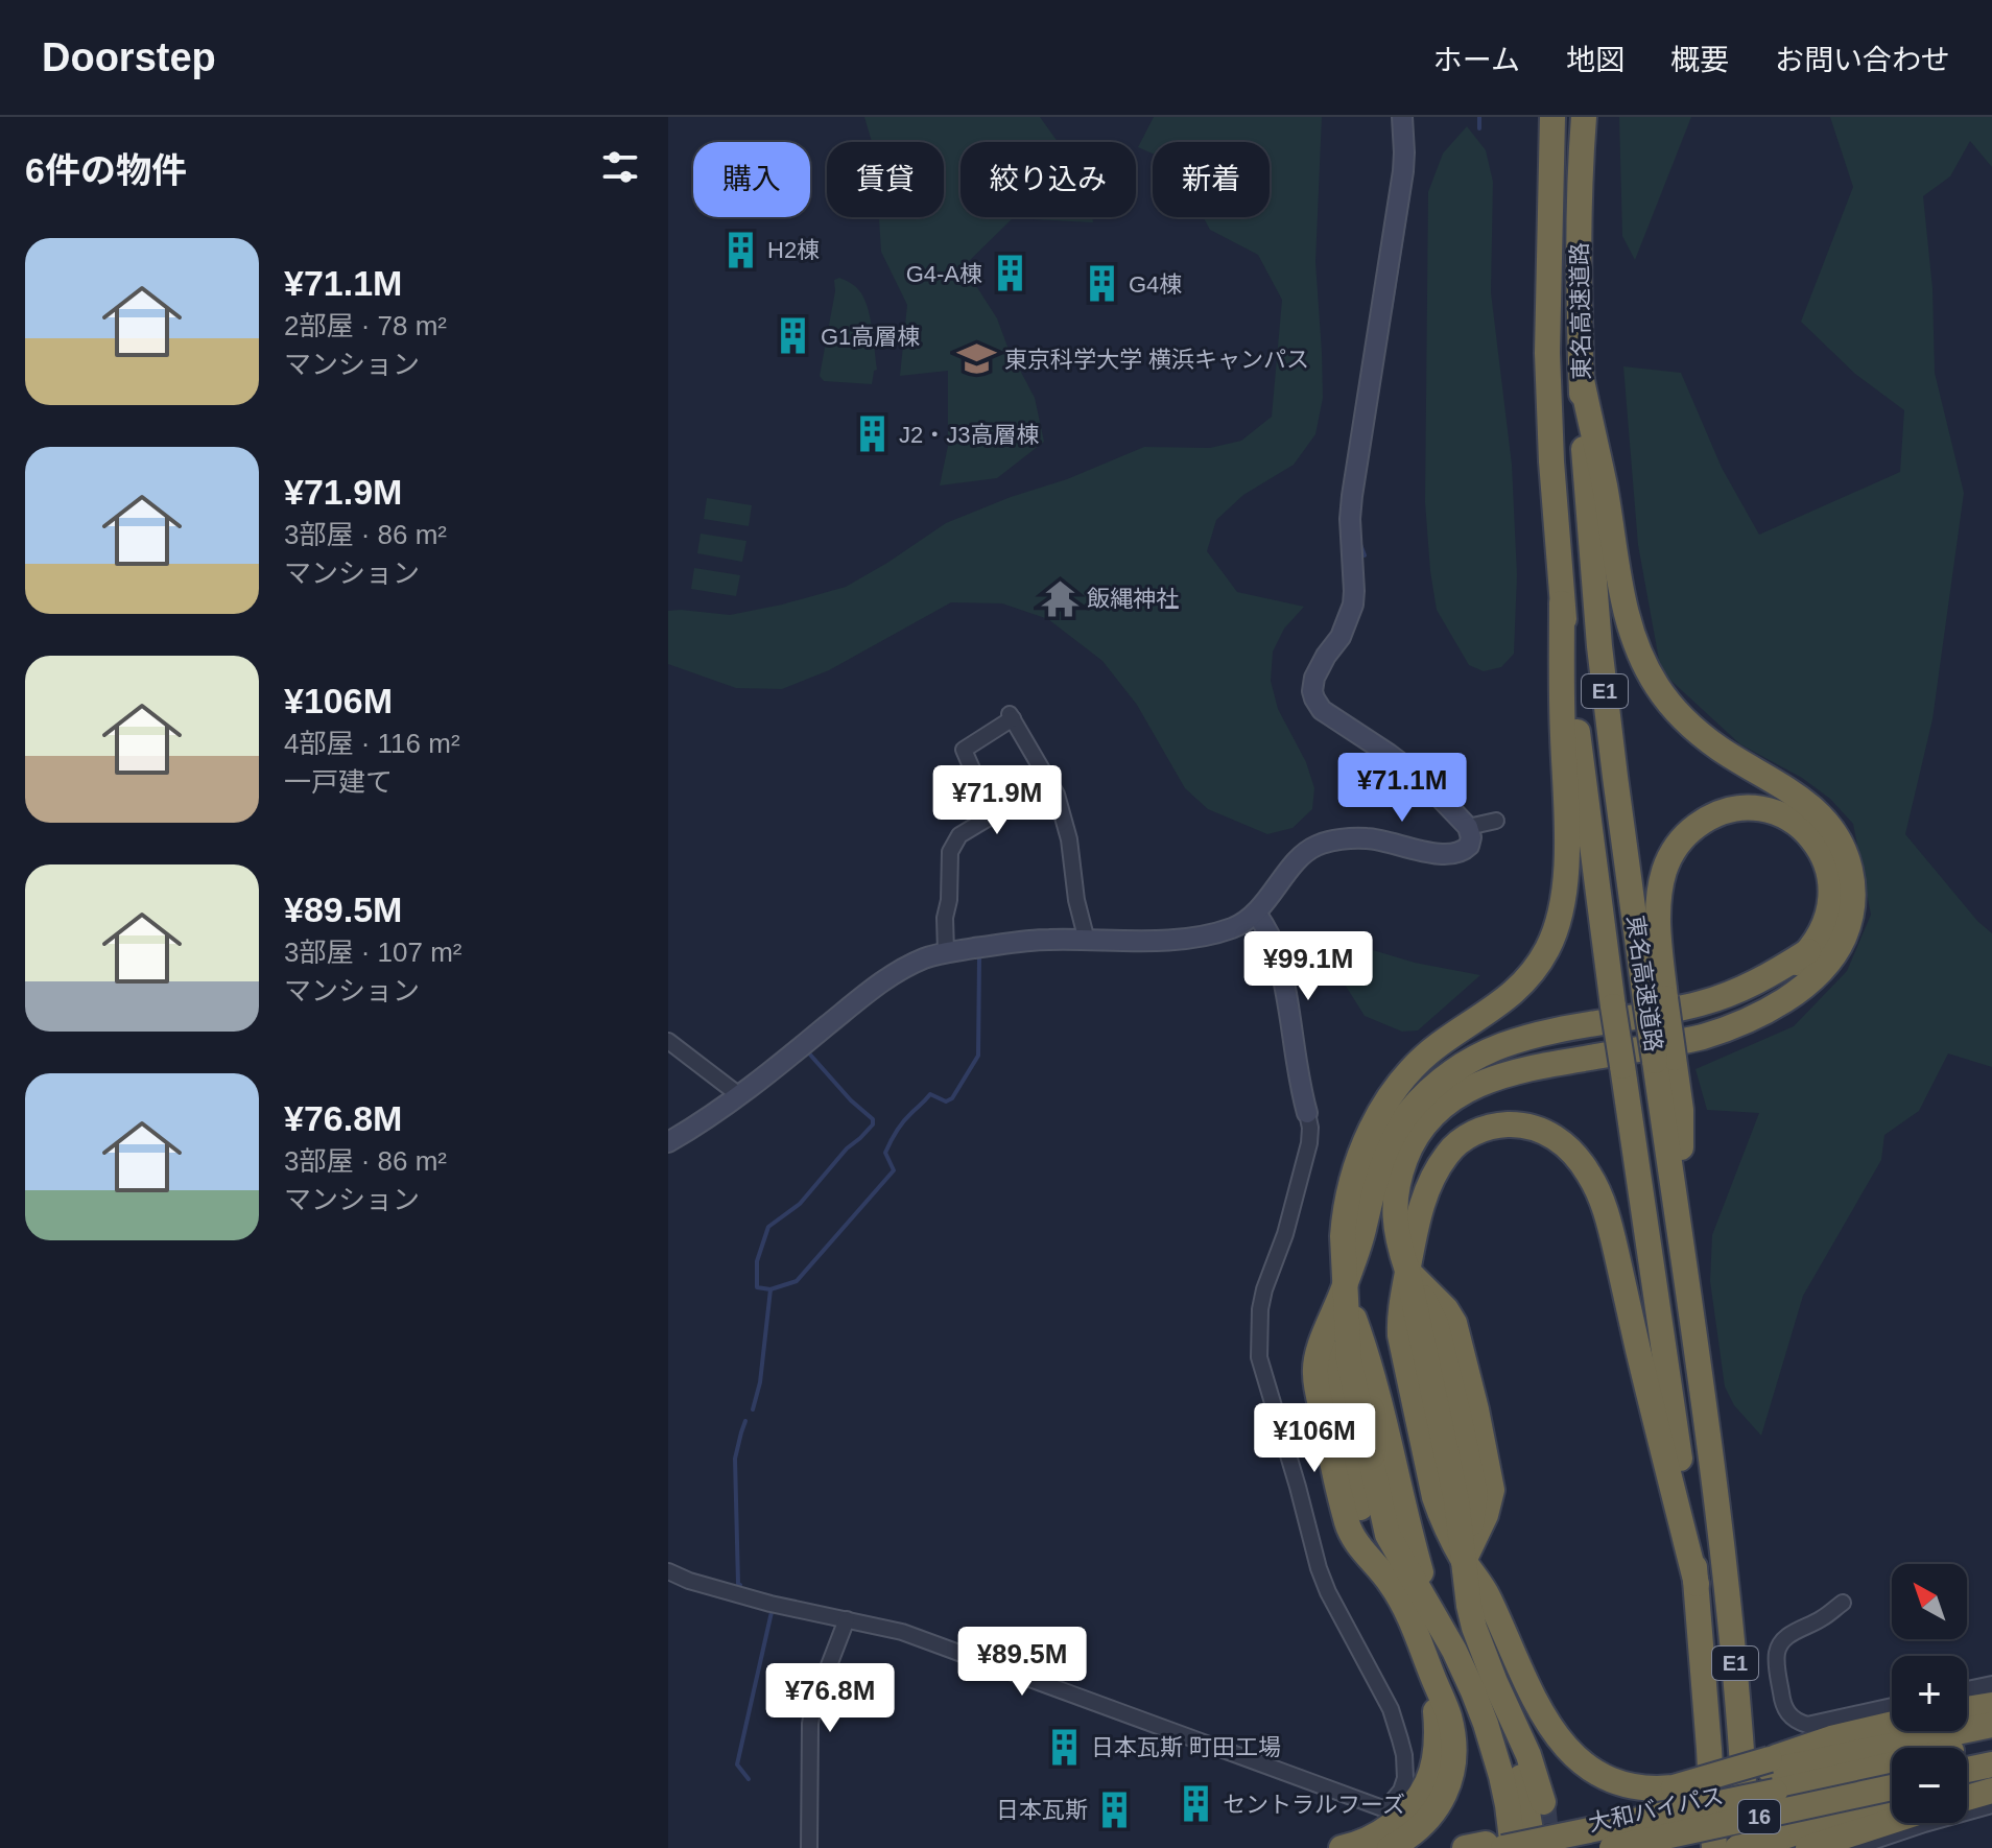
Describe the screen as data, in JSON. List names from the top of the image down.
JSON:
{
  "streets": {
    "highway": [
      "東名高速道路",
      "E1",
      "大和バイパス",
      "16"
    ]
  },
  "crossings": [
    ["大和バイパス", "16"]
  ],
  "places": {
    "building": [
      "H2棟",
      "G4-A棟",
      "G4棟",
      "G1高層棟",
      "J2・J3高層棟",
      "日本瓦斯 町田工場",
      "セントラルフーズ",
      "日本瓦斯"
    ],
    "school or university": ["東京科学大学 横浜キャンパス"],
    "temple": ["飯縄神社"]
  },
  "north": "top left",
  "page": {
    "header": "Doorstep",
    "nav": [
      "ホーム",
      "地図",
      "概要",
      "お問い合わせ"
    ],
    "heading": "6件の物件",
    "chip": [
      "購入",
      "賃貸",
      "絞り込み",
      "新着"
    ],
    "list": [
      {
        "name": "¥71.1M",
        "note": "2部屋 · 78 m² · マンション"
      },
      {
        "name": "¥71.9M",
        "note": "3部屋 · 86 m² · マンション"
      },
      {
        "name": "¥106M",
        "note": "4部屋 · 116 m² · 一戸建て"
      },
      {
        "name": "¥89.5M",
        "note": "3部屋 · 107 m² · マンション"
      },
      {
        "name": "¥76.8M",
        "note": "3部屋 · 86 m² · マンション"
      }
    ],
    "price": [
      "¥71.1M",
      "¥71.9M",
      "¥99.1M",
      "¥106M",
      "¥89.5M",
      "¥76.8M"
    ],
    "map_buttons": ["+", "−"]
  }
}
